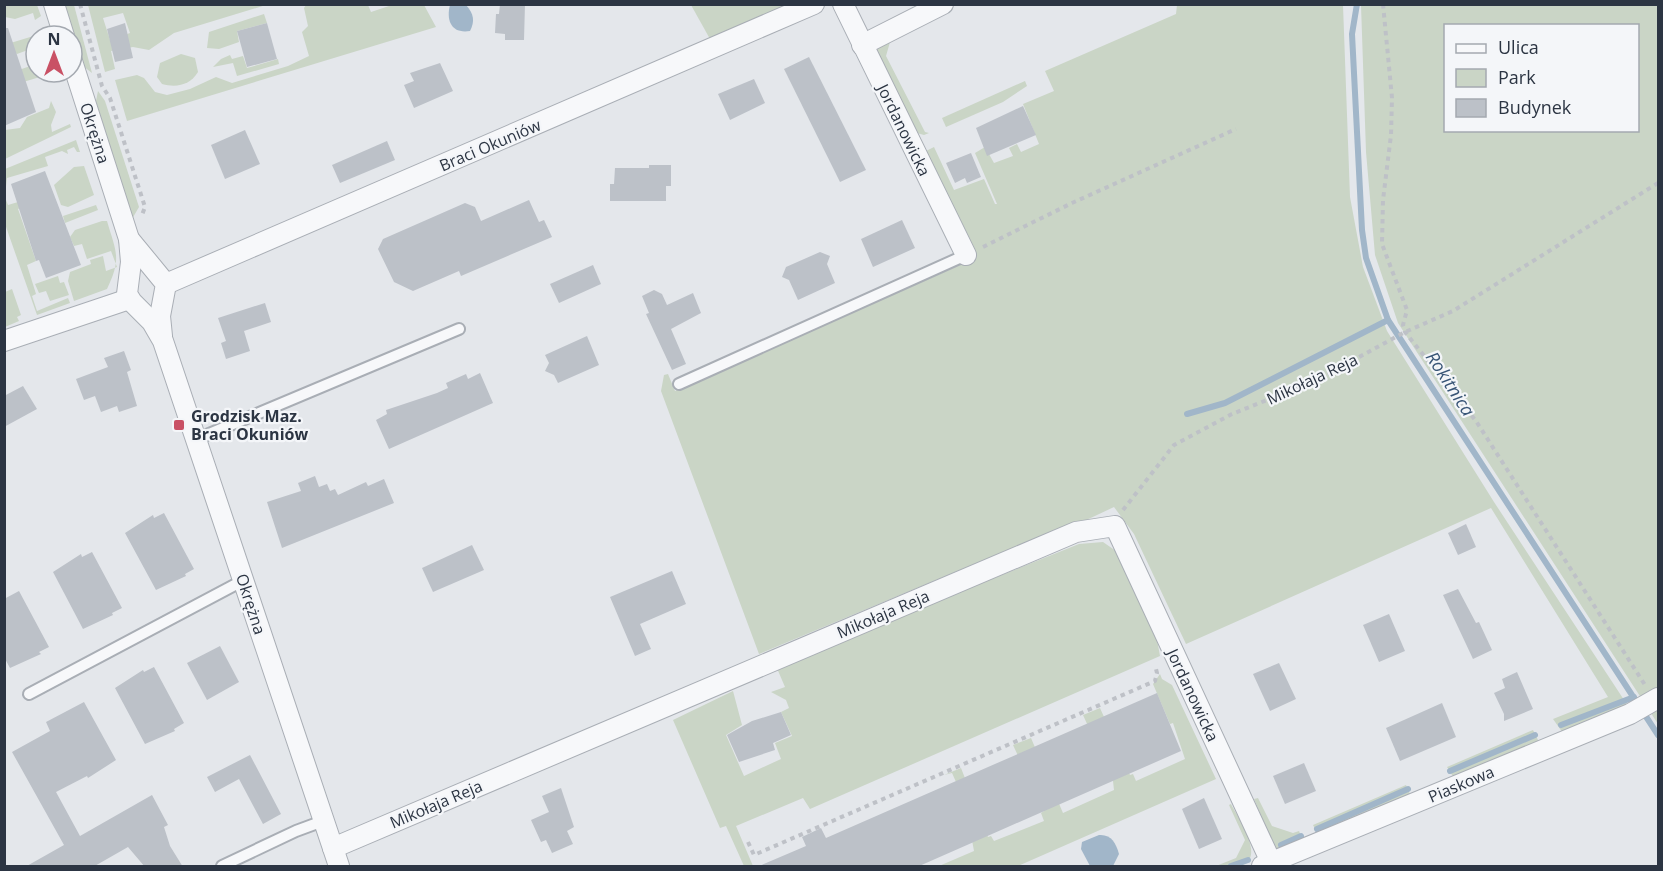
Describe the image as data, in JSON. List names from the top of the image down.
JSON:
{
  "streets": {
    "street": [
      "Jordanowicka",
      "Okrężna",
      "Braci Okuniów",
      "Mikołaja Reja",
      "Piaskowa"
    ]
  },
  "crossings": [
    ["Jordanowicka", "Mikołaja Reja"],
    ["Jordanowicka", "Piaskowa"],
    ["Okrężna", "Braci Okuniów"],
    ["Okrężna", "Mikołaja Reja"]
  ],
  "water": ["Rokitnica"],
  "places": {
    "transit": ["Grodzisk Maz. Braci Okuniów"]
  },
  "legend": ["Ulica", "Park", "Budynek"],
  "north": "top"
}
